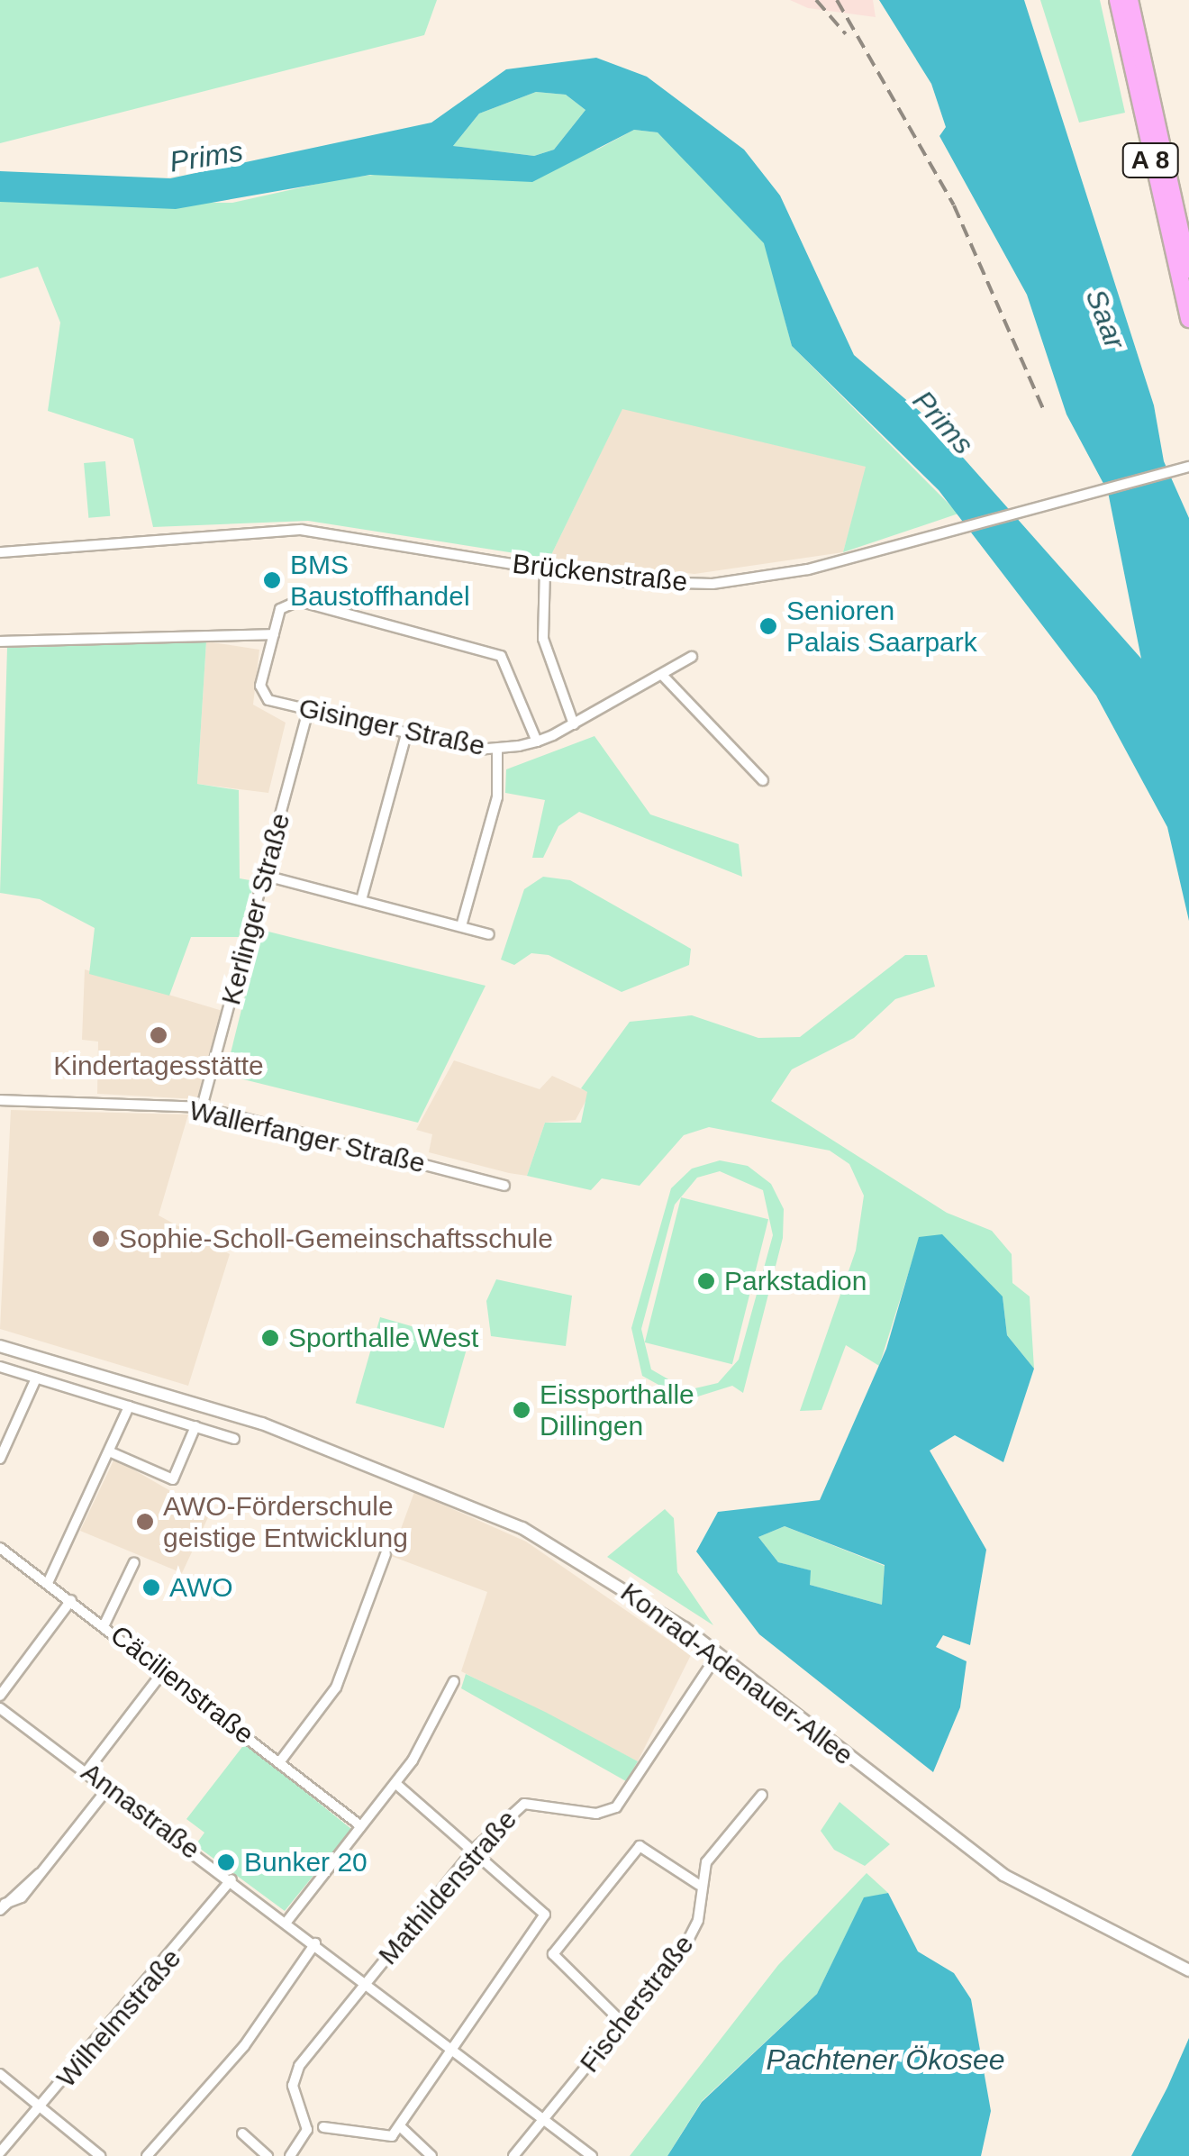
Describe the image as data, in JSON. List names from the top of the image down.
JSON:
{
  "streets": {
    "highway": ["A 8"],
    "street": [
      "Brückenstraße",
      "Gisinger Straße",
      "Kerlinger Straße",
      "Wallerfanger Straße",
      "Konrad-Adenauer-Allee",
      "Cäcilienstraße",
      "Annastraße",
      "Mathildenstraße",
      "Fischerstraße",
      "Wilhelmstraße"
    ]
  },
  "crossings": [
    ["Gisinger Straße", "Kerlinger Straße"],
    ["Kerlinger Straße", "Wallerfanger Straße"],
    ["Konrad-Adenauer-Allee", "Mathildenstraße"],
    ["Annastraße", "Mathildenstraße"],
    ["Annastraße", "Fischerstraße"],
    ["Annastraße", "Wilhelmstraße"]
  ],
  "water": ["Prims", "Saar", "Pachtener Ökosee"],
  "places": [
    "BMS Baustoffhandel",
    "Senioren Palais Saarpark",
    "Kindertagesstätte",
    "Sophie-Scholl-Gemeinschaftsschule",
    "Parkstadion",
    "Sporthalle West",
    "Eissporthalle Dillingen",
    "AWO-Förderschule geistige Entwicklung",
    "AWO",
    "Bunker 20"
  ]
}
